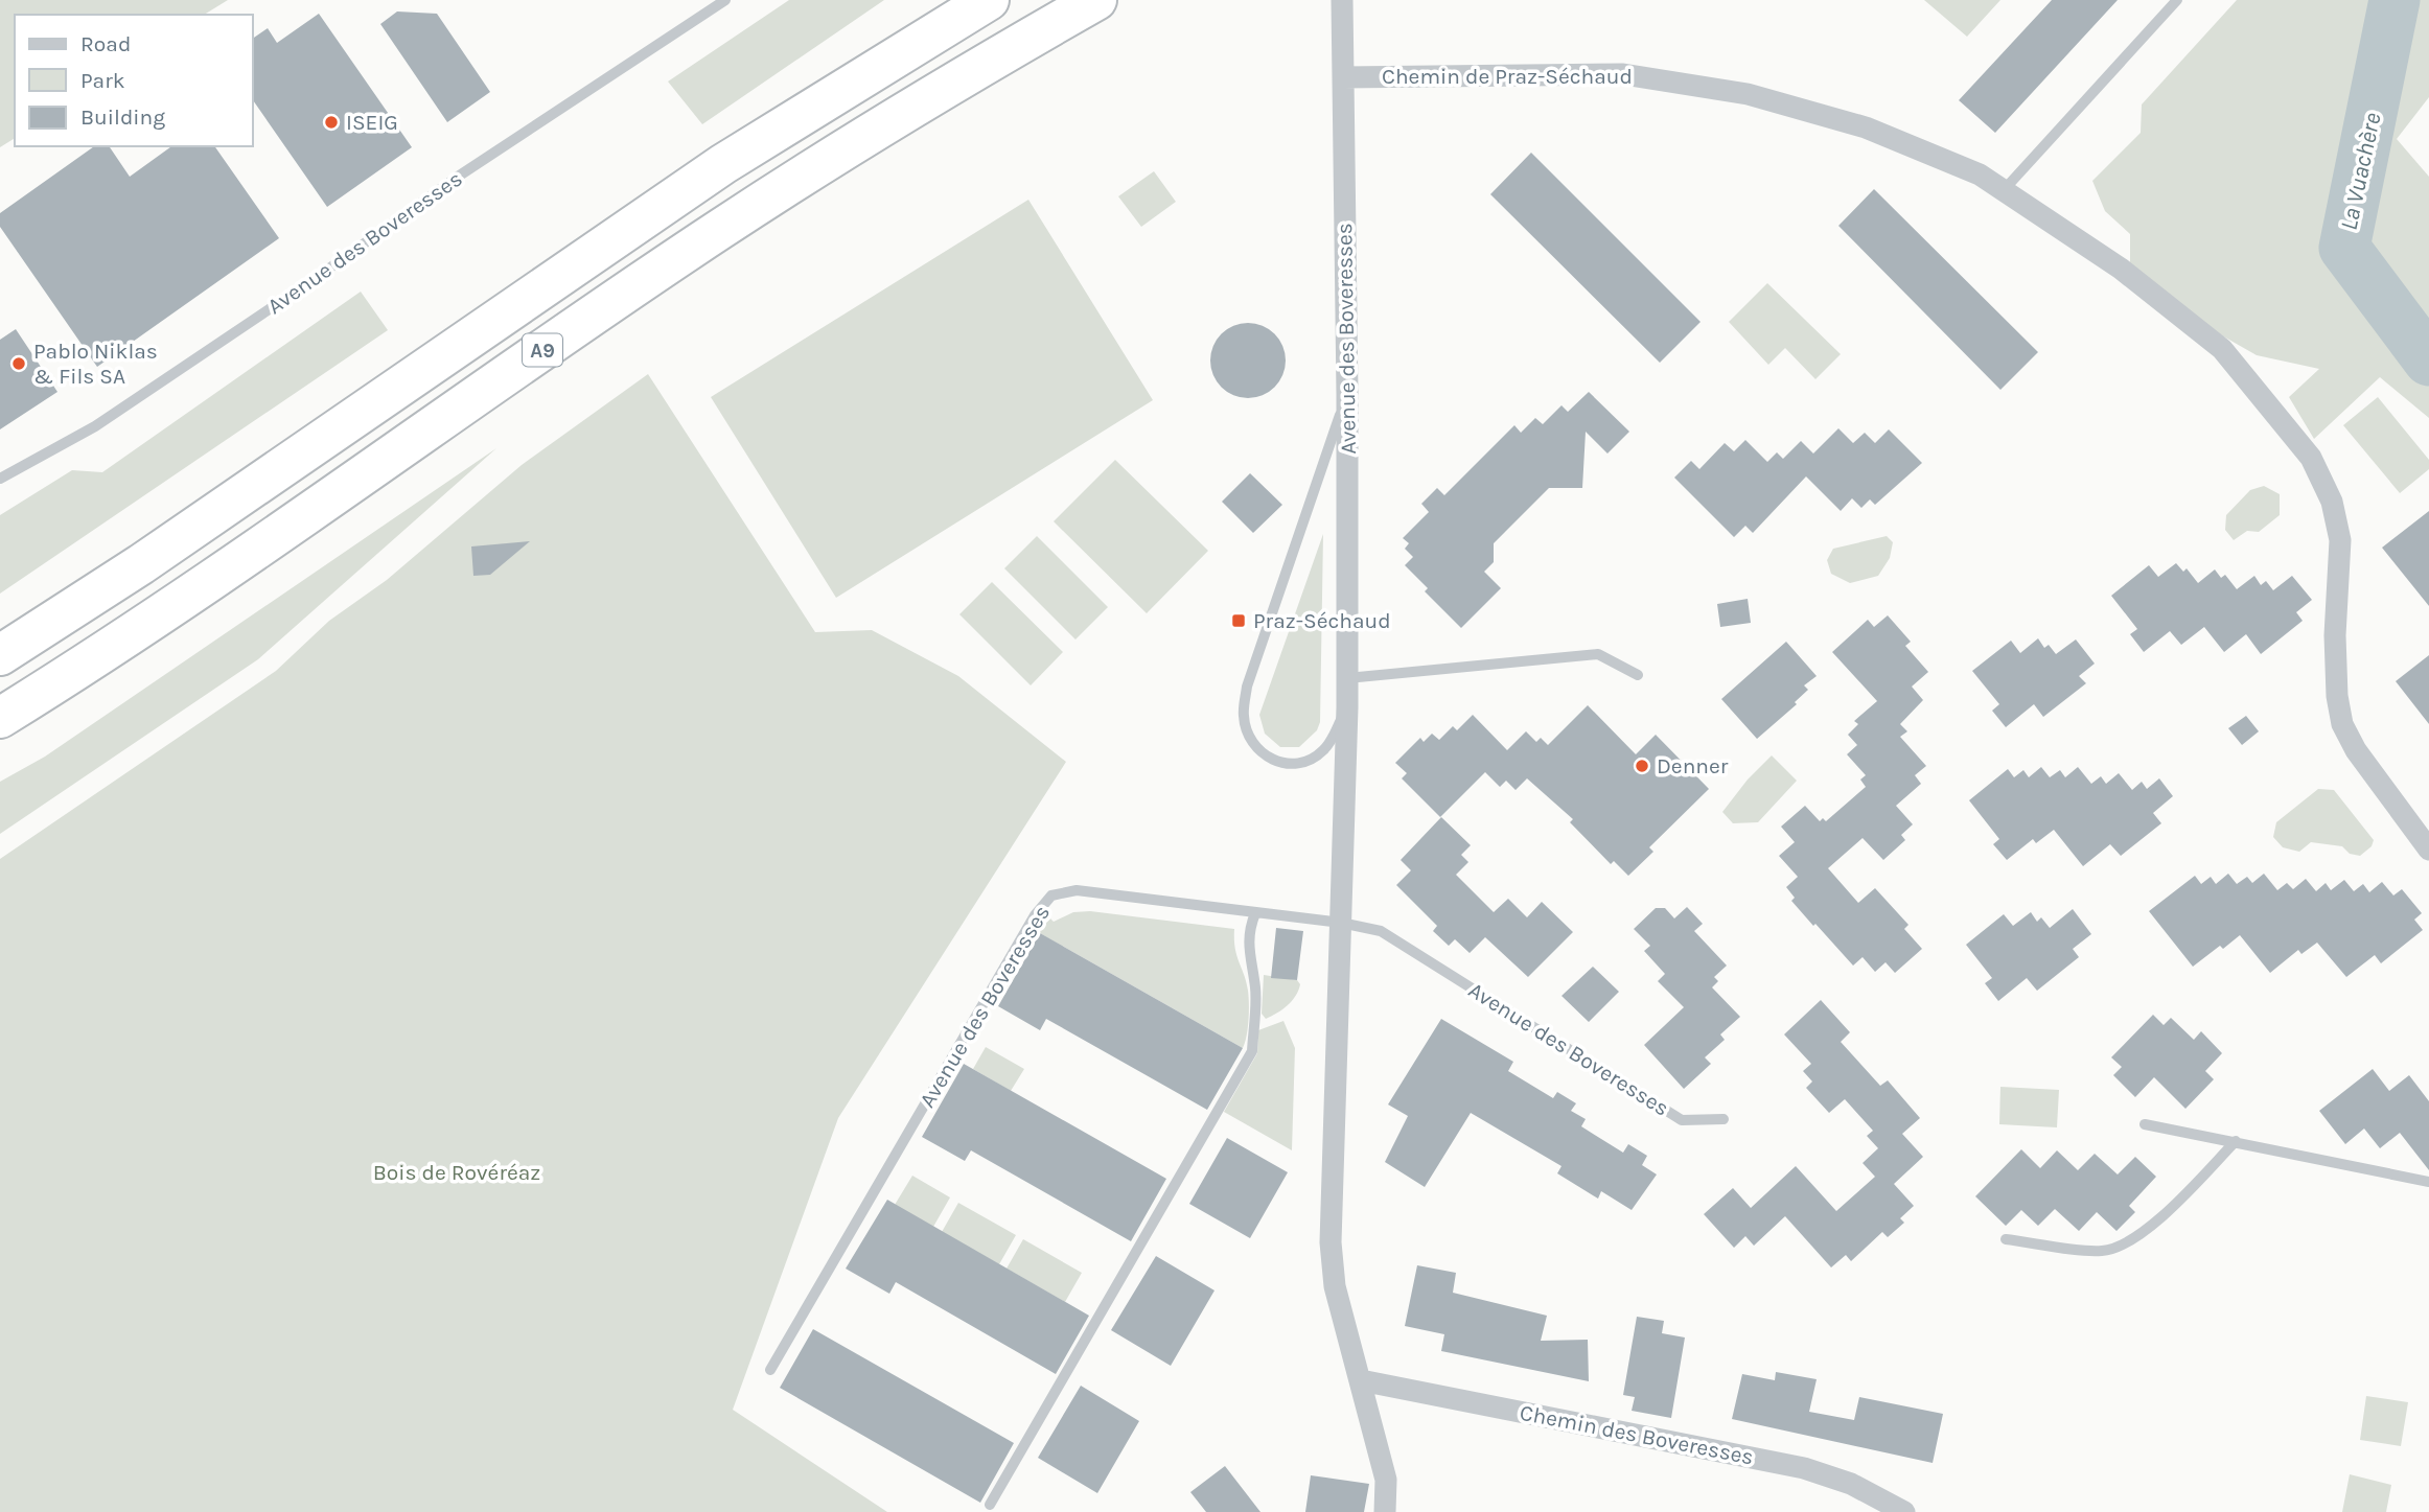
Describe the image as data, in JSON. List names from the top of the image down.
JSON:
{
  "streets": {
    "highway": ["A9"],
    "street": ["Chemin de Praz-Séchaud", "Avenue des Boveresses", "Chemin des Boveresses"]
  },
  "crossings": [
    ["Chemin de Praz-Séchaud", "Avenue des Boveresses"],
    ["Avenue des Boveresses", "Chemin des Boveresses"]
  ],
  "water": ["La Vuachère"],
  "parks": ["Bois de Rovéréaz"],
  "places": {
    "other": ["ISEIG", "Pablo Niklas & Fils SA", "Denner"],
    "transit": ["Praz-Séchaud"]
  },
  "legend": ["Road", "Park", "Building"]
}
